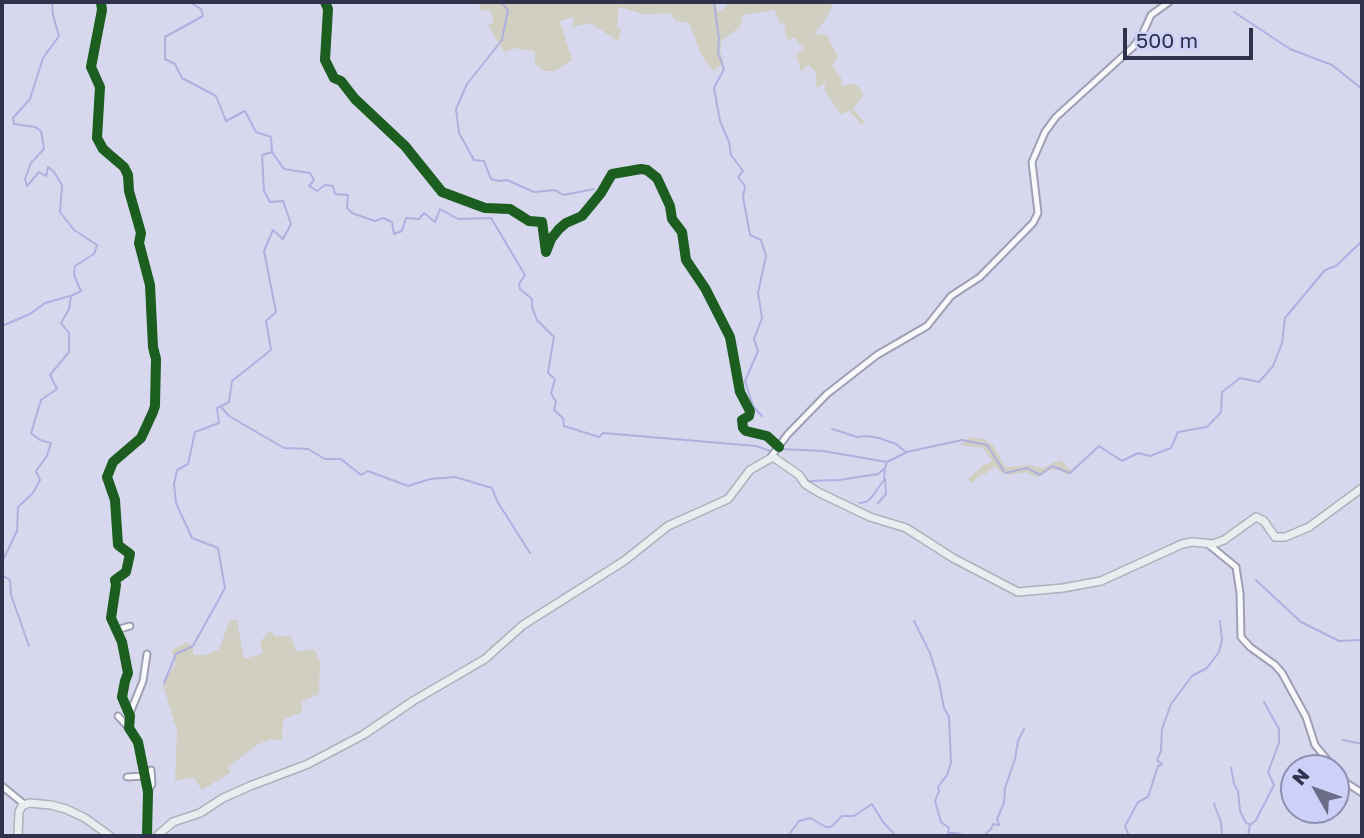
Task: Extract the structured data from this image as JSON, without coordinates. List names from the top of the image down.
{
  "scale_bar": "500 m",
  "north": "top left"
}
